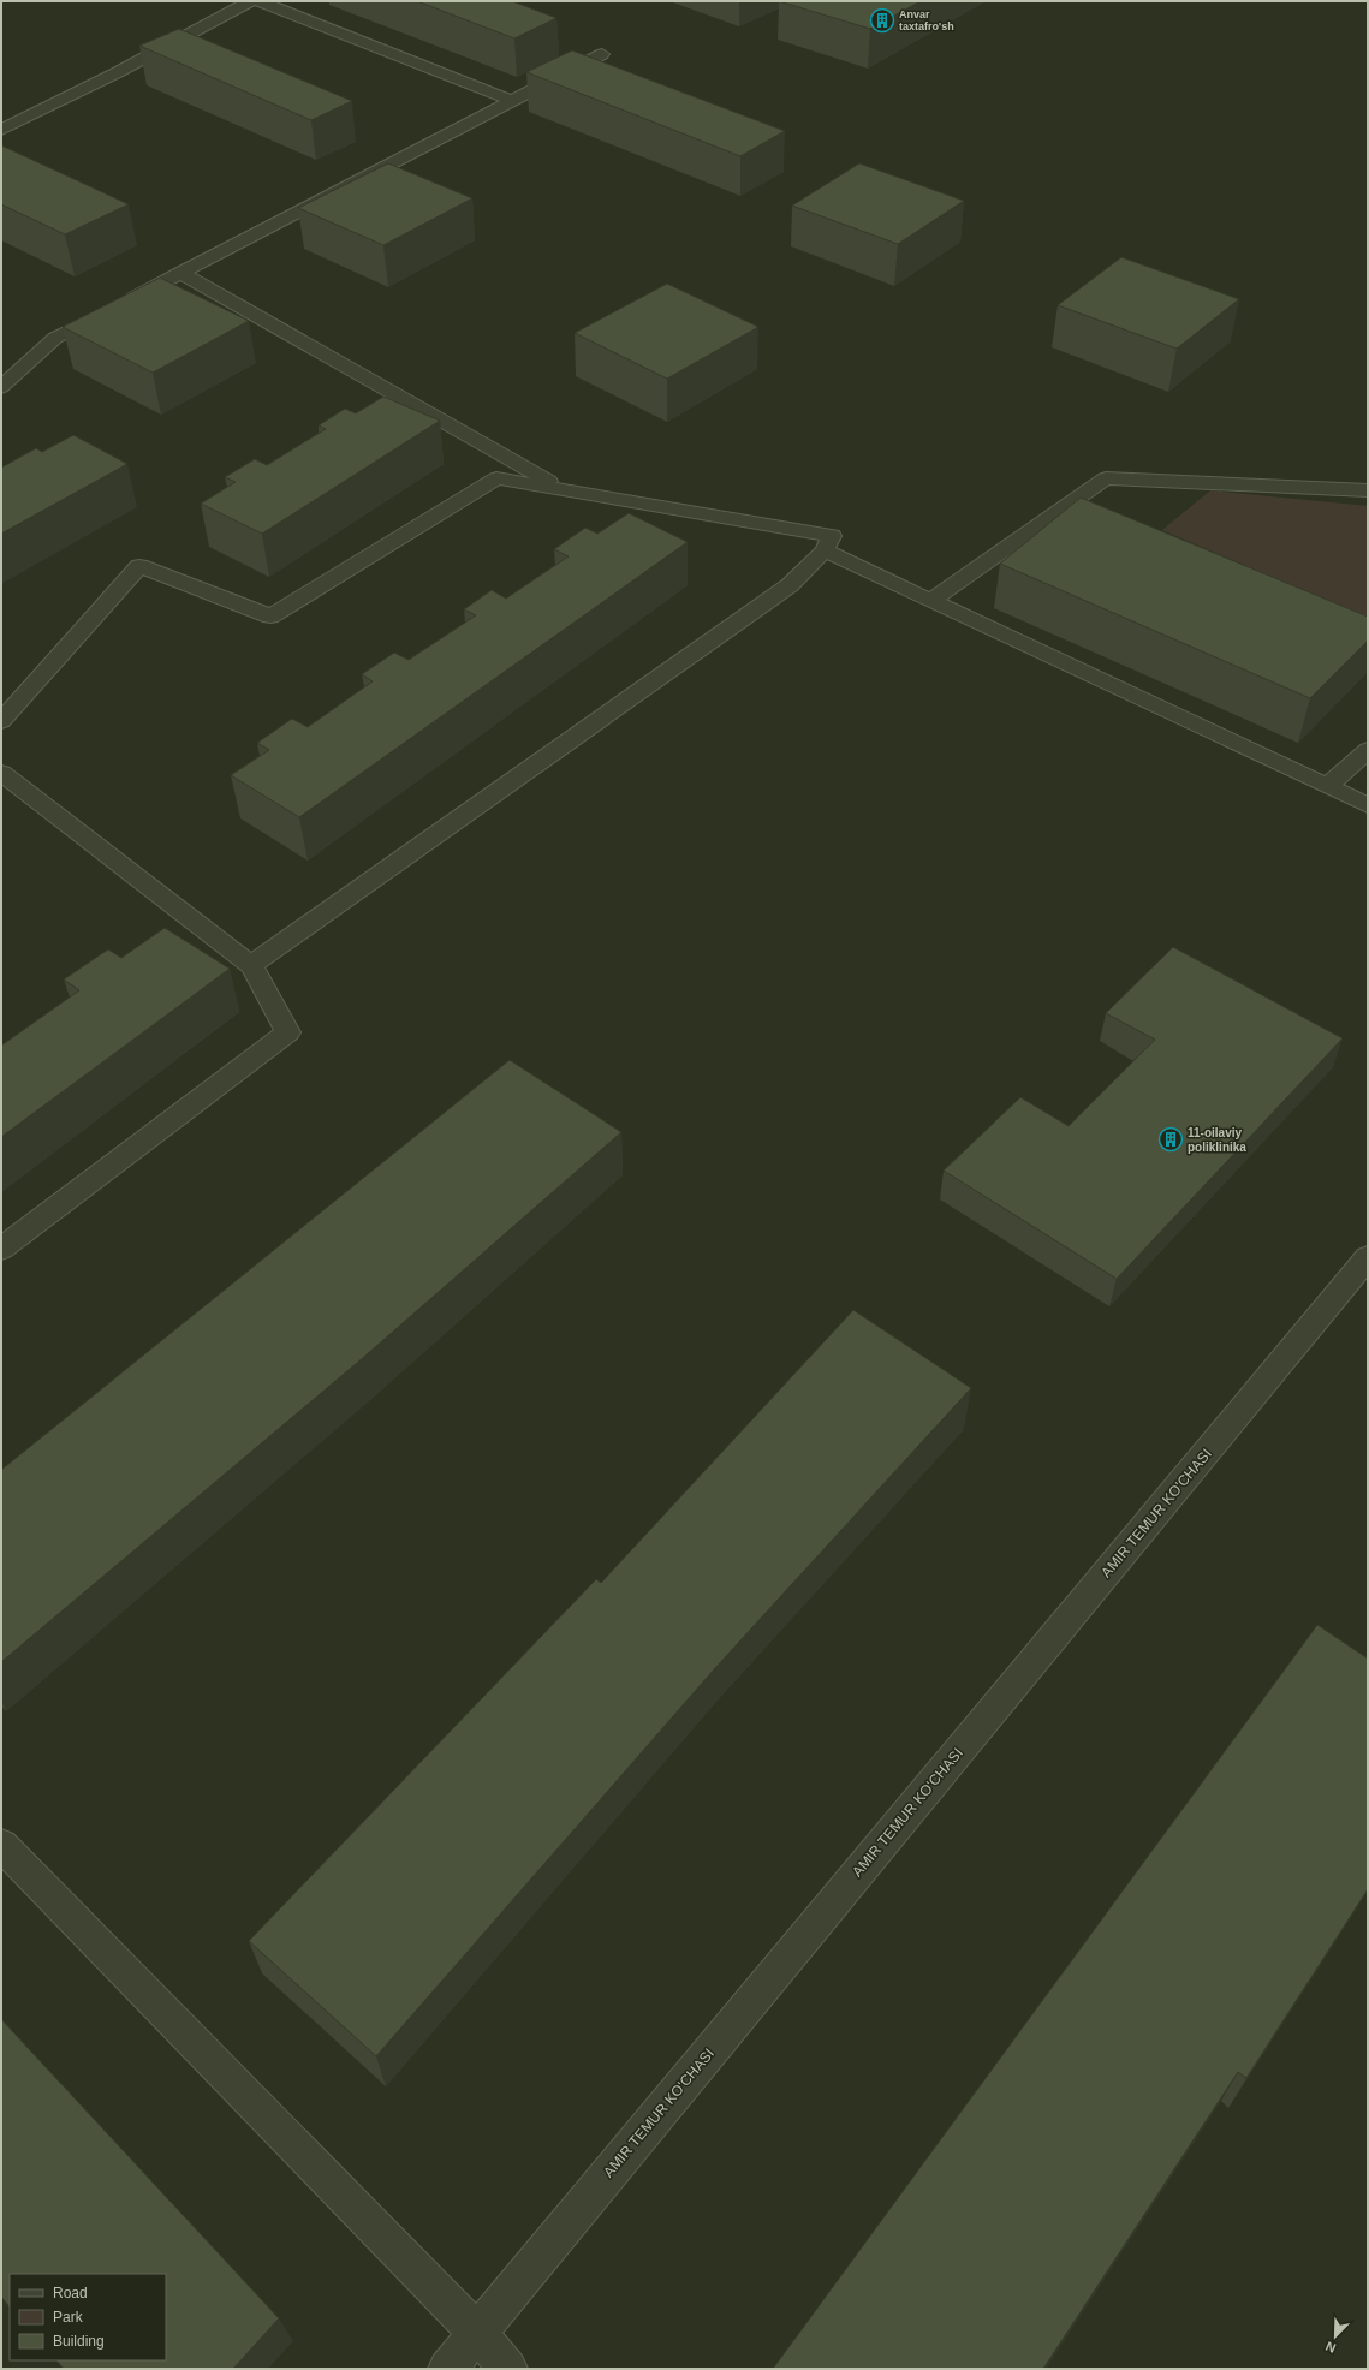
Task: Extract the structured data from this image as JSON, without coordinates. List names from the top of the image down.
{
  "streets": {
    "street": ["AMIR TEMUR KO'CHASI"]
  },
  "places": {
    "building": ["Anvar taxtafro'sh", "11-oilaviy poliklinika"]
  },
  "legend": ["Road", "Park", "Building"],
  "north": "bottom left"
}
